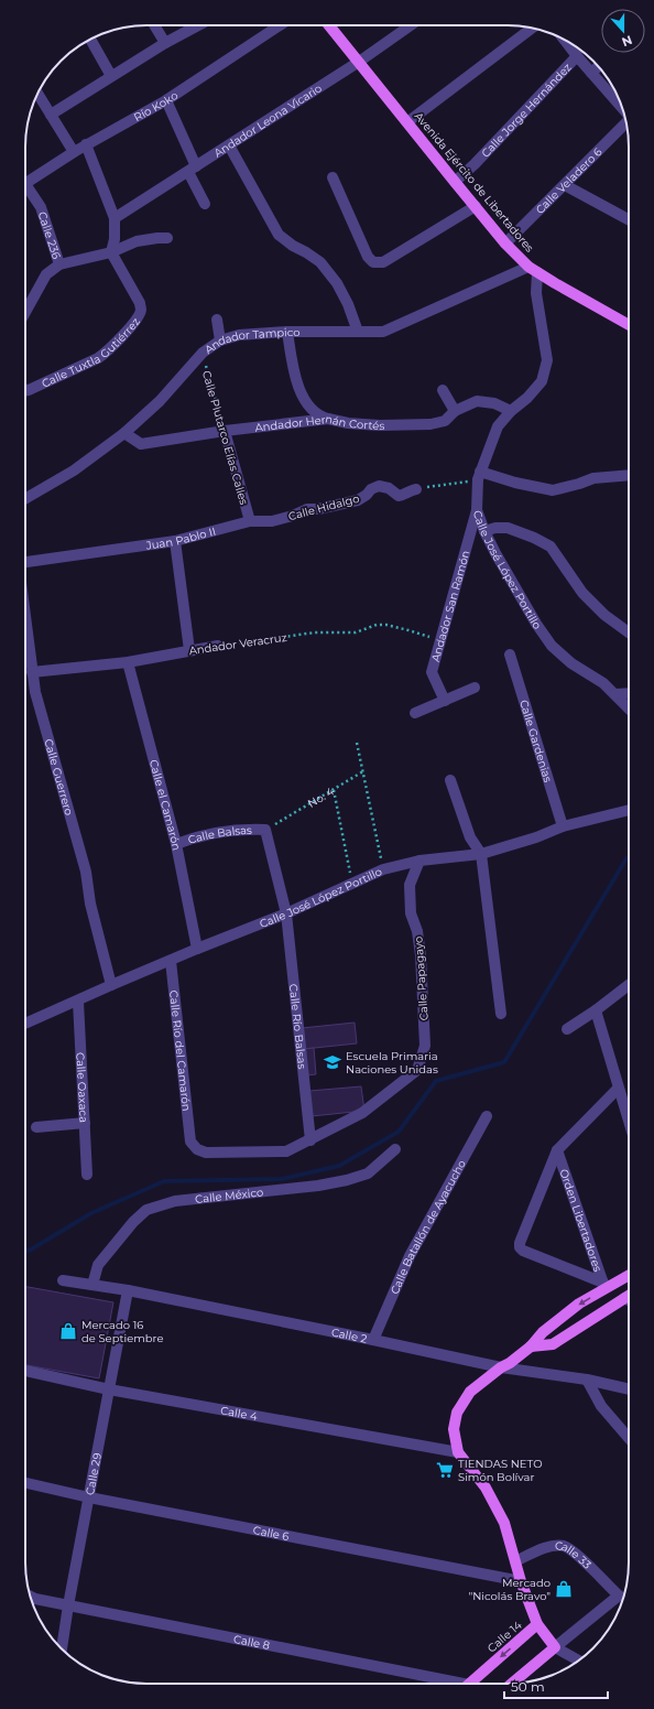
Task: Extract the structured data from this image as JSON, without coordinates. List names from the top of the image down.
{
  "streets": {
    "main road": ["Avenida Ejército de Libertadores", "Calle 14"],
    "street": [
      "Río Koko",
      "Calle Jorge Hernández",
      "Andador Leona Vicario",
      "Calle Veladero 6",
      "Calle 236",
      "Andador Tampico",
      "Calle Tuxtla Gutiérrez",
      "Andador Hernán Cortés",
      "Calle Plutarco Elías Calles",
      "Calle Hidalgo",
      "Juan Pablo II",
      "Calle José López Portillo",
      "Andador San Ramón",
      "Andador Veracruz",
      "Calle Gardenias",
      "Calle Guerrero",
      "Calle el Camarón",
      "Calle Balsas",
      "Calle Papagayo",
      "Calle Río Balsas",
      "Calle Río del Camarón",
      "Calle Oaxaca",
      "Calle México",
      "Orden Libertadores",
      "Calle Batallón de Ayacucho",
      "Calle 2",
      "Calle 4",
      "Calle 29",
      "Calle 6",
      "Calle 33",
      "Calle 8"
    ],
    "path": ["No. 4"]
  },
  "crossings": [
    ["Calle Jorge Hernández", "Avenida Ejército de Libertadores"],
    ["Andador Leona Vicario", "Avenida Ejército de Libertadores"],
    ["Calle Veladero 6", "Avenida Ejército de Libertadores"],
    ["Avenida Ejército de Libertadores", "Andador Tampico"],
    ["Avenida Ejército de Libertadores", "Calle José López Portillo"],
    ["Andador Tampico", "Andador Hernán Cortés"],
    ["Andador Tampico", "Calle Plutarco Elías Calles"],
    ["Andador Tampico", "Calle José López Portillo"],
    ["Andador Hernán Cortés", "Calle Plutarco Elías Calles"],
    ["Andador Hernán Cortés", "Calle José López Portillo"],
    ["Calle Plutarco Elías Calles", "Calle Hidalgo"],
    ["Calle Plutarco Elías Calles", "Juan Pablo II"],
    ["Calle Hidalgo", "Juan Pablo II"],
    ["Calle José López Portillo", "Andador San Ramón"],
    ["Calle José López Portillo", "Calle Gardenias"],
    ["Calle José López Portillo", "Calle Guerrero"],
    ["Calle José López Portillo", "Calle el Camarón"],
    ["Calle José López Portillo", "Calle Papagayo"],
    ["Calle José López Portillo", "Calle Río Balsas"],
    ["Calle José López Portillo", "Calle Río del Camarón"],
    ["Calle José López Portillo", "Calle Oaxaca"],
    ["Andador San Ramón", "Andador Veracruz"],
    ["Andador Veracruz", "Calle Guerrero"],
    ["Andador Veracruz", "Calle el Camarón"],
    ["No. 4", "Calle Balsas"],
    ["Calle el Camarón", "Calle Balsas"],
    ["Calle Papagayo", "Calle Río Balsas"],
    ["Calle Papagayo", "Calle Río del Camarón"],
    ["Calle Río Balsas", "Calle Río del Camarón"],
    ["Calle México", "Calle 2"],
    ["Calle Batallón de Ayacucho", "Calle 2"],
    ["Calle 2", "Calle 29"],
    ["Calle 4", "Calle 29"],
    ["Calle 29", "Calle 6"],
    ["Calle 29", "Calle 8"],
    ["Calle 33", "Calle 14"]
  ],
  "places": {
    "school or university": ["Escuela Primaria Naciones Unidas"],
    "shop": ["Mercado 16 de Septiembre", "Mercado \"Nicolás Bravo\""],
    "supermarket": ["TIENDAS NETO Simón Bolívar"]
  },
  "scale_bar": "50 m",
  "north": "bottom"
}
